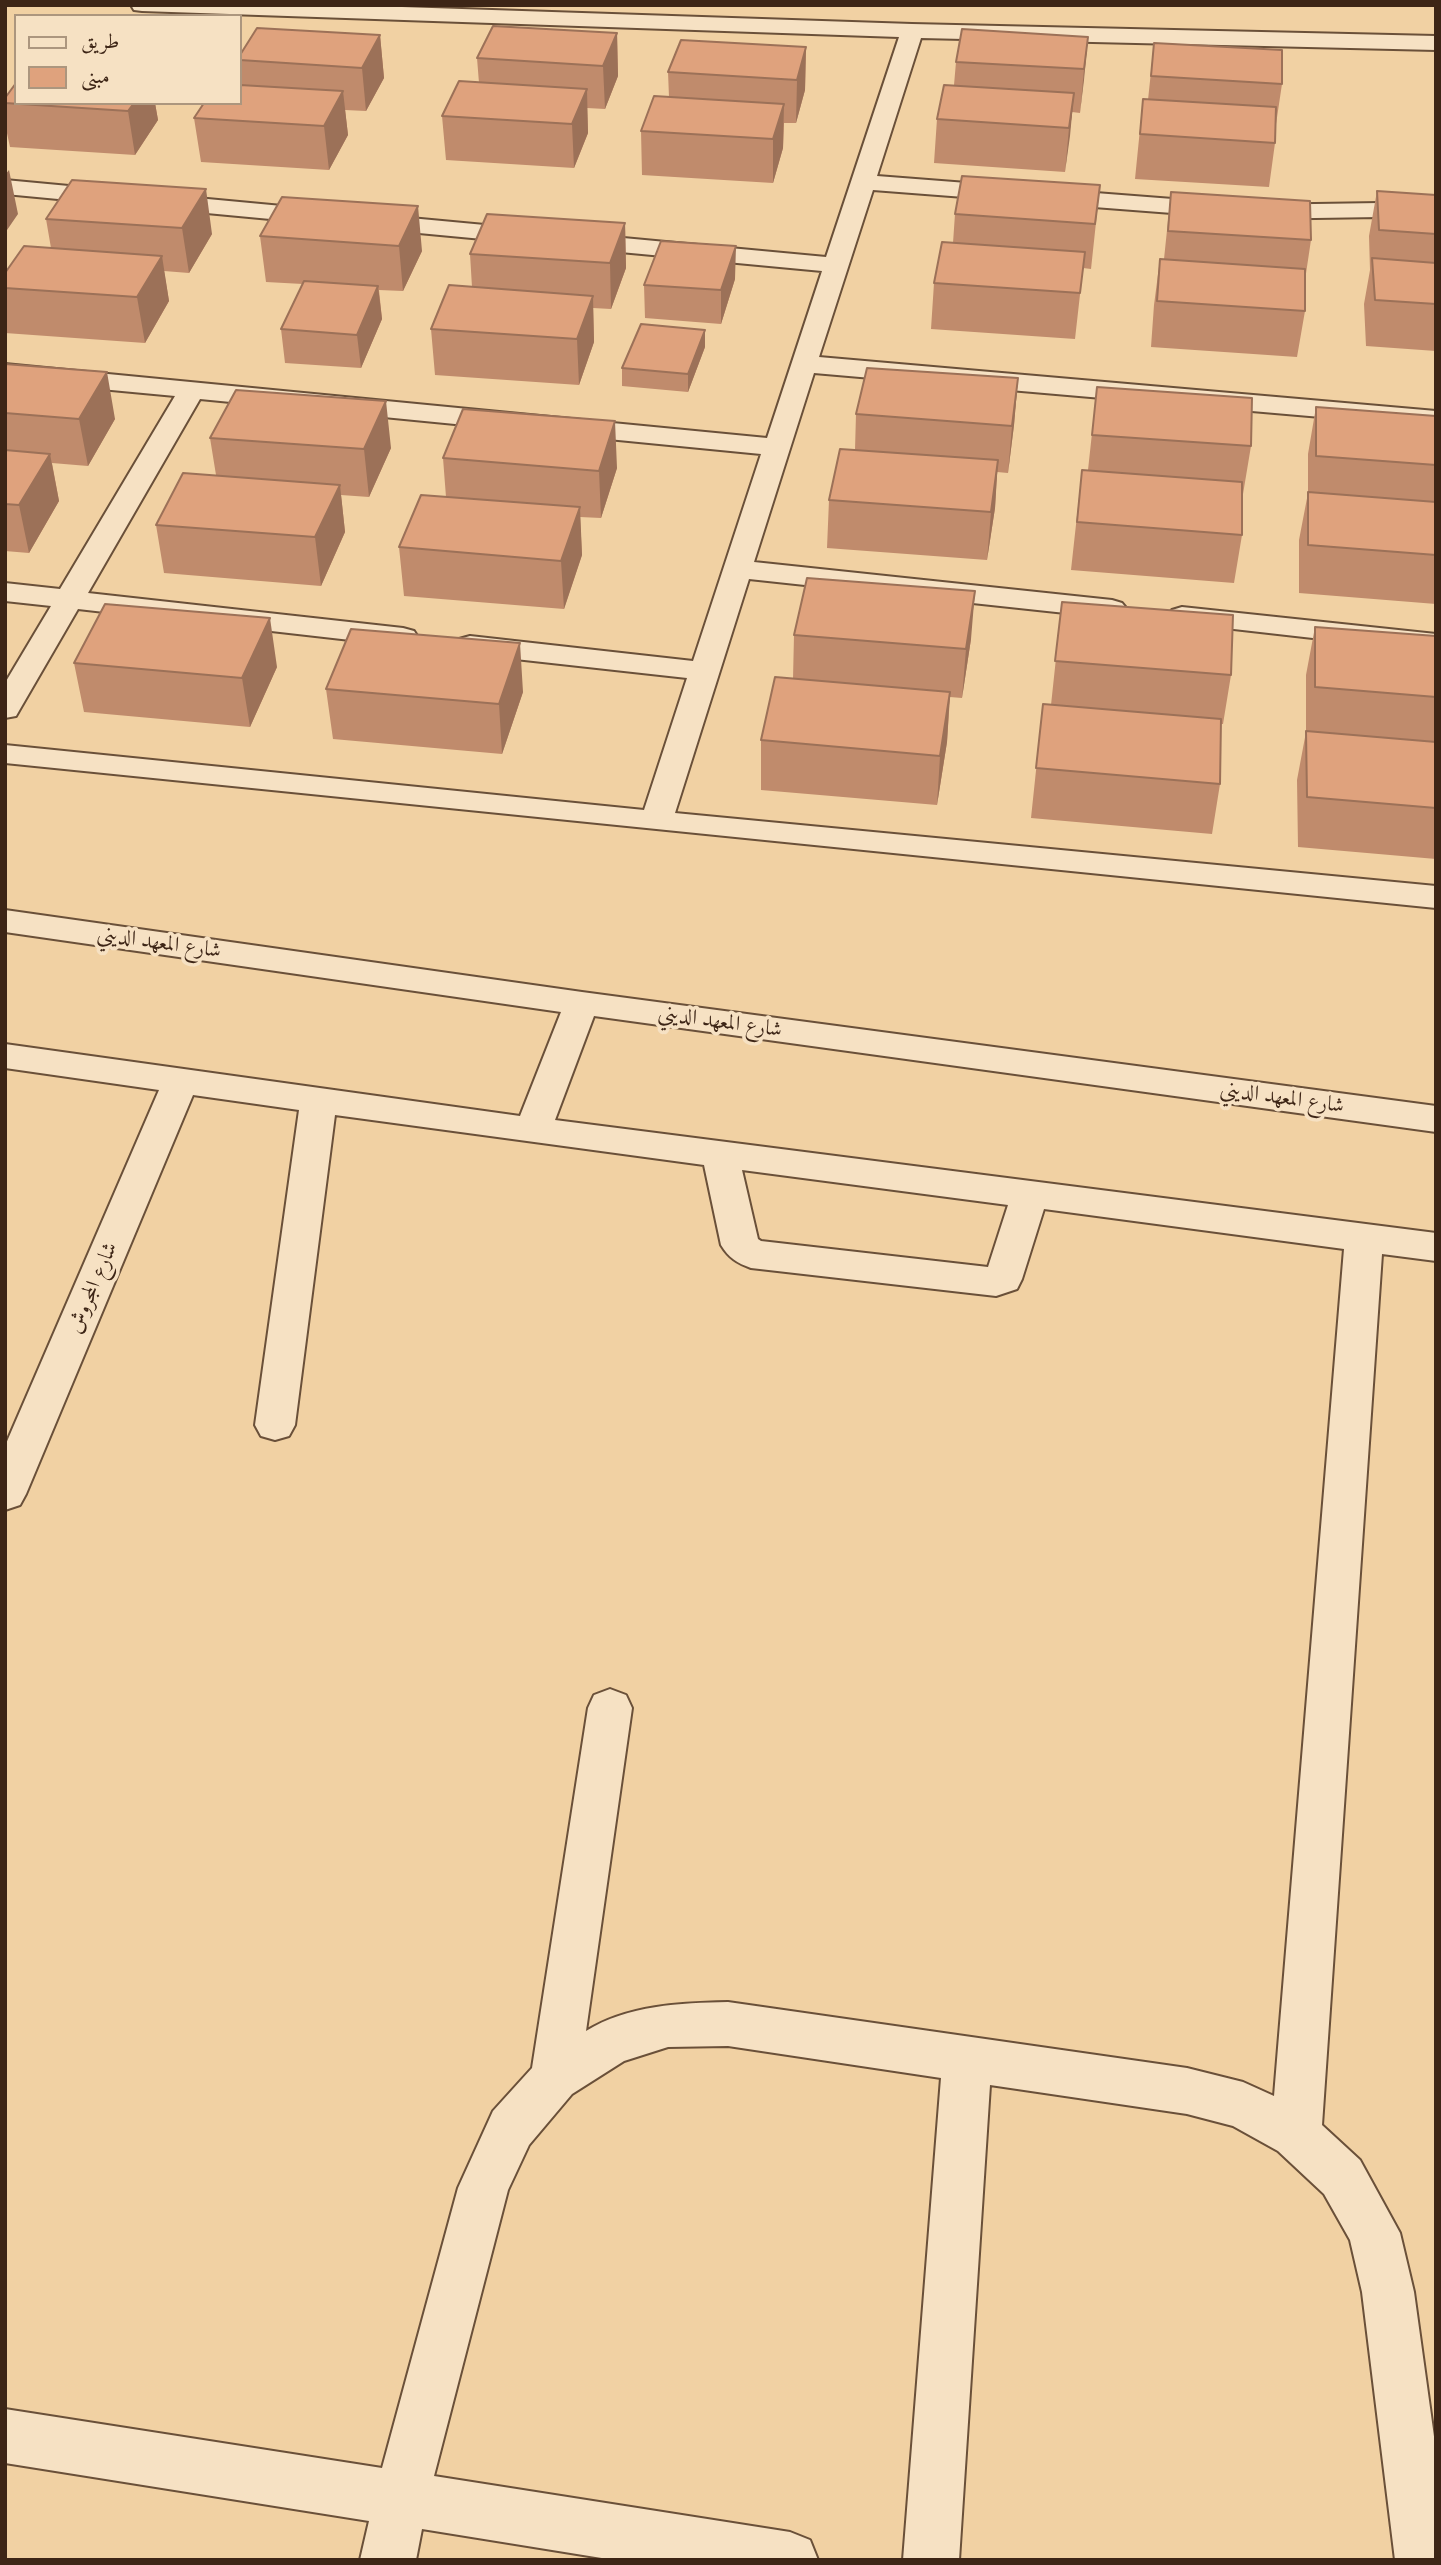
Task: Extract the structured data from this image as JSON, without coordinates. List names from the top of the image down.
{
  "streets": {
    "street": ["شارع المعهد الديني", "شارع المجروش"]
  },
  "legend": ["طريق", "مبنى"]
}
